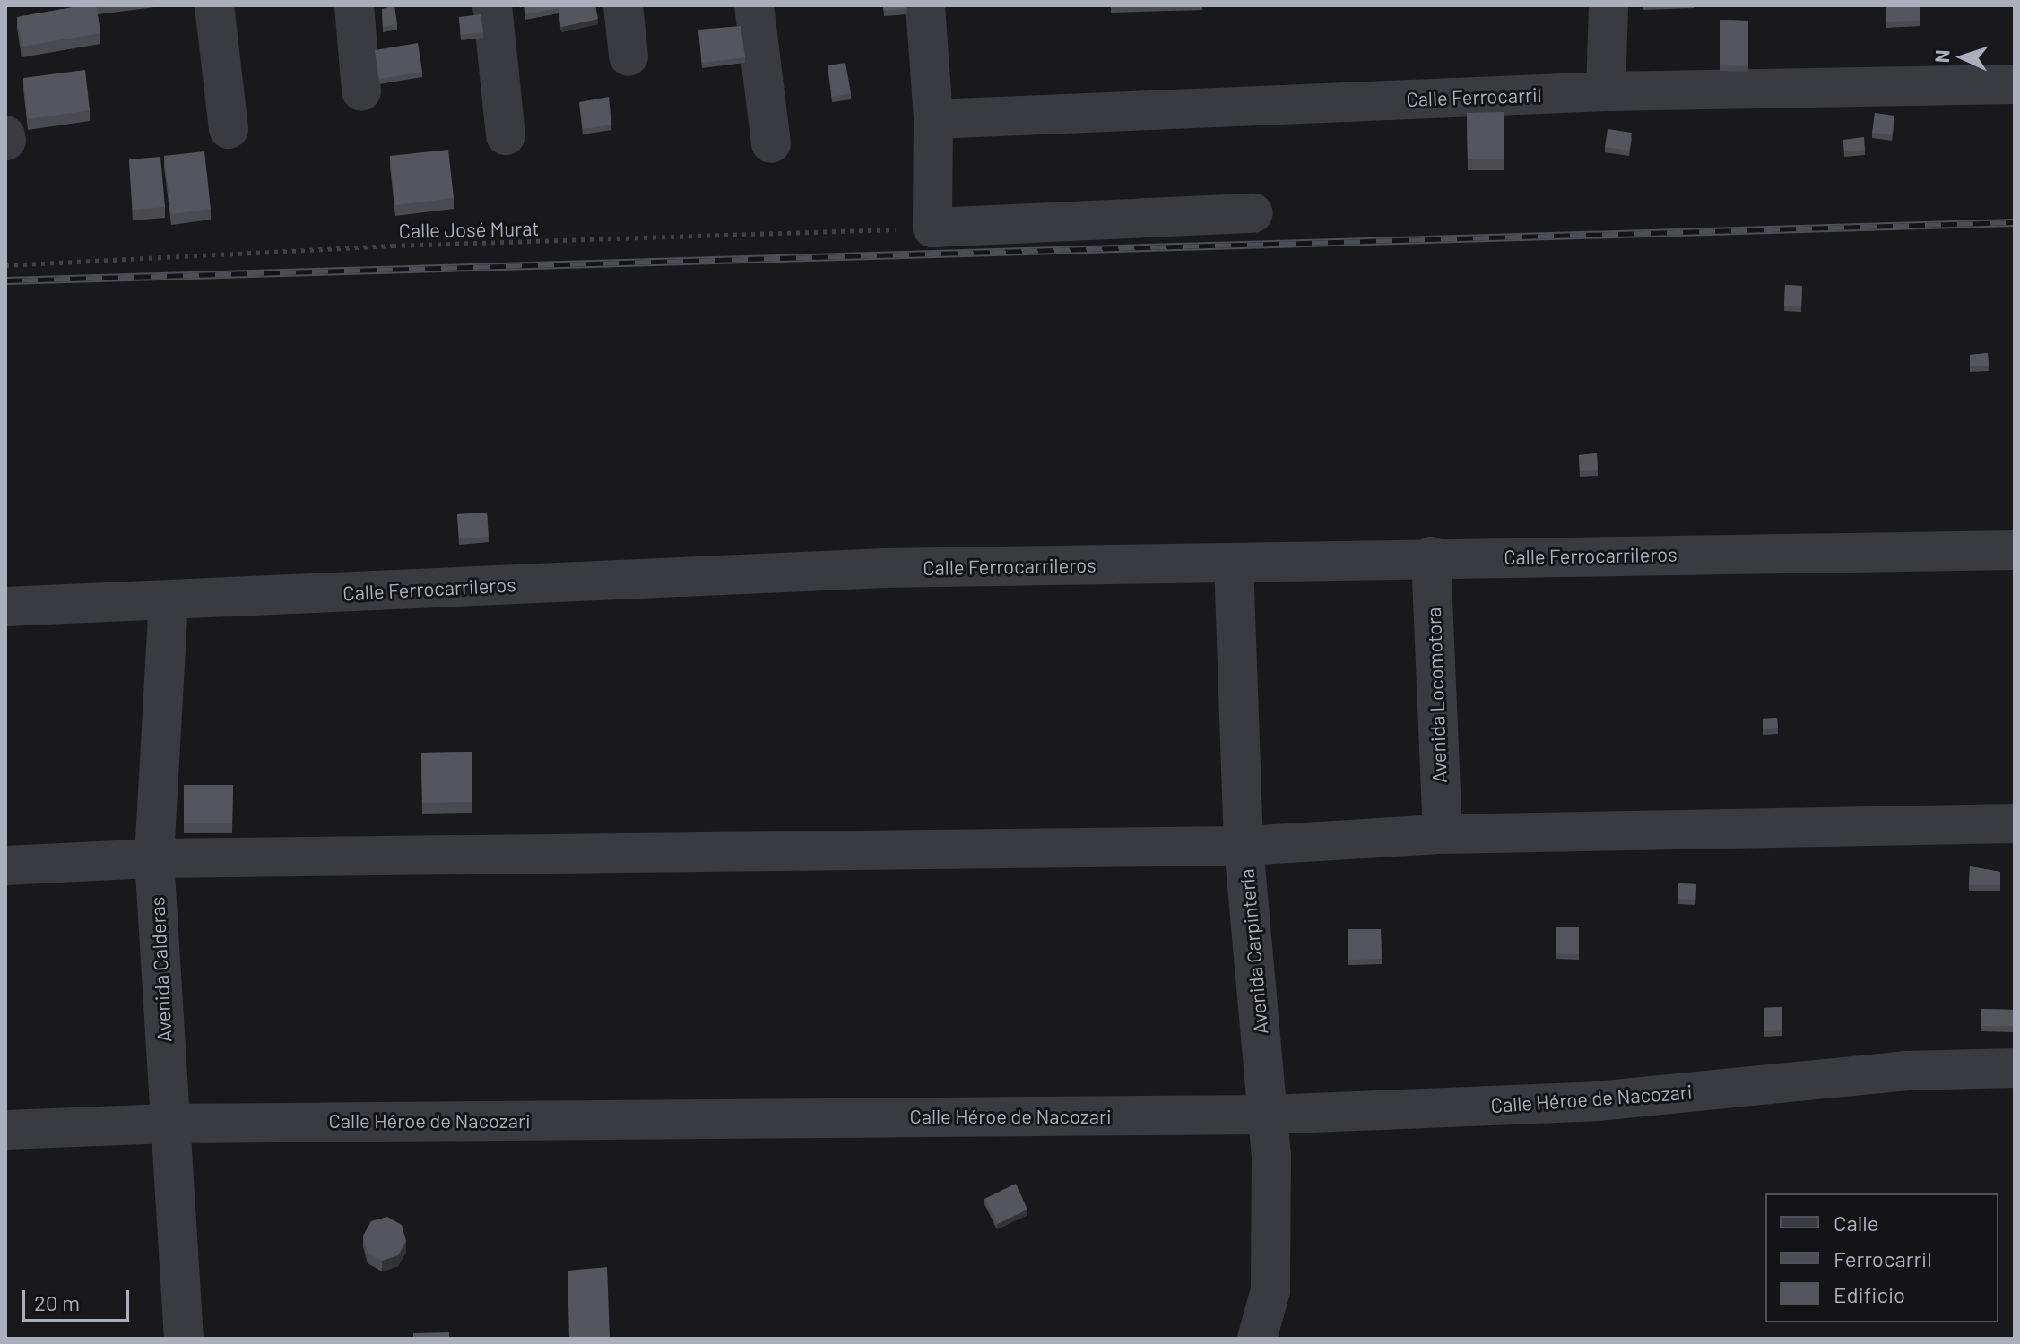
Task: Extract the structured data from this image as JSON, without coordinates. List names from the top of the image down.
{
  "streets": {
    "street": [
      "Calle Ferrocarril",
      "Calle Ferrocarrileros",
      "Avenida Locomotora",
      "Avenida Carpintería",
      "Avenida Calderas",
      "Calle Héroe de Nacozari"
    ],
    "path": ["Calle José Murat"]
  },
  "crossings": [
    ["Calle Ferrocarrileros", "Avenida Locomotora"],
    ["Calle Ferrocarrileros", "Avenida Carpintería"],
    ["Calle Ferrocarrileros", "Avenida Calderas"],
    ["Avenida Carpintería", "Calle Héroe de Nacozari"],
    ["Avenida Calderas", "Calle Héroe de Nacozari"]
  ],
  "legend": ["Calle", "Ferrocarril", "Edificio"],
  "scale_bar": "20 m",
  "north": "left"
}
